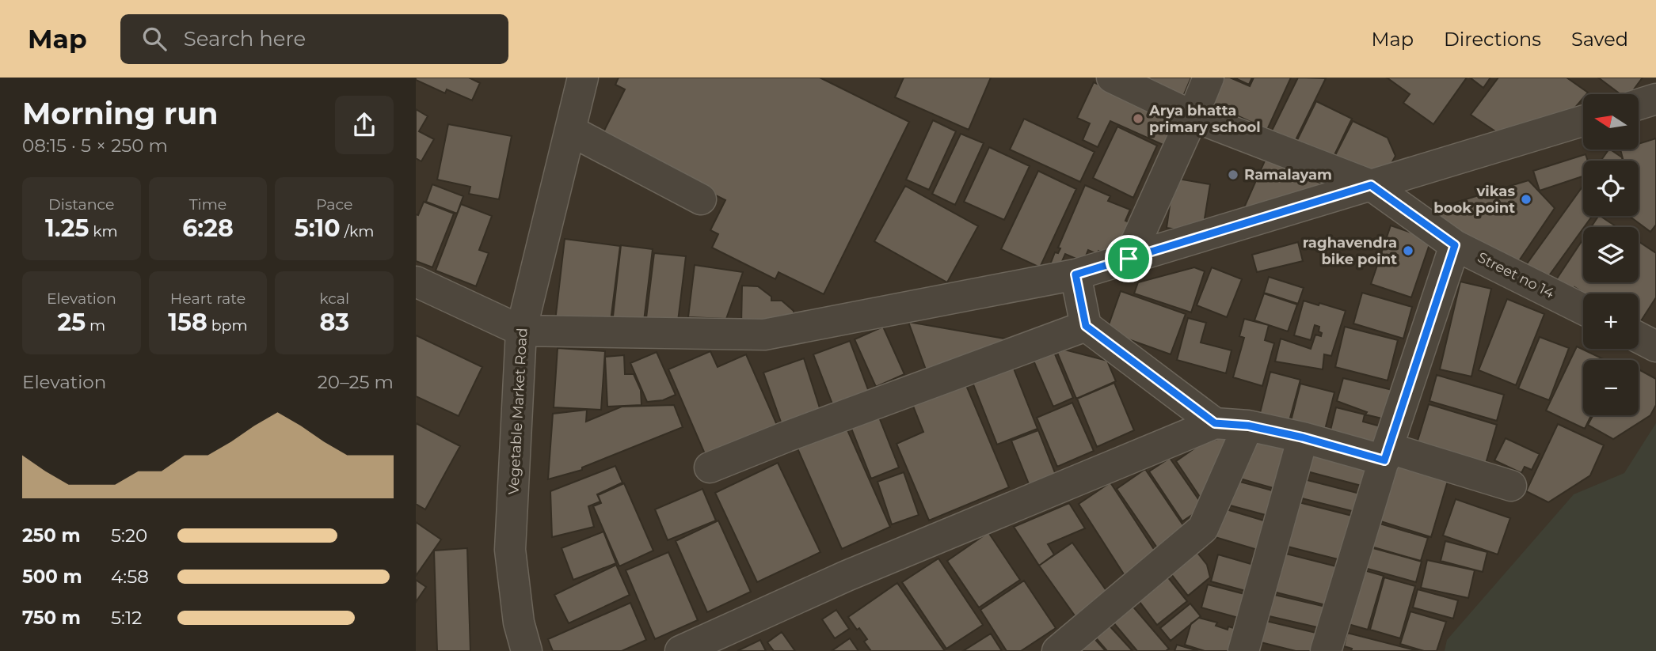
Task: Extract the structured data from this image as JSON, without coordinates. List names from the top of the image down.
{
  "streets": {
    "street": ["Street no 14", "Vegetable Market Road"]
  },
  "places": [
    "Arya bhatta primary school",
    "Ramalayam",
    "vikas book point",
    "raghavendra bike point"
  ],
  "north": "left",
  "page": {
    "header": "Map",
    "search": "Search here",
    "nav": ["Map", "Directions", "Saved"],
    "heading": ["Morning run", "08:15 · 5 × 250 m"],
    "map_buttons": ["+", "−"],
    "stats": [
      ["Distance", "1.25 km"],
      ["Time", "6:28"],
      ["Pace", "5:10 /km"],
      ["Elevation", "25 m"],
      ["Heart rate", "158 bpm"],
      ["kcal", "83"]
    ],
    "chart": ["Elevation", "20–25 m"],
    "list": [
      {
        "name": "250 m",
        "note": "5:20"
      },
      {
        "name": "500 m",
        "note": "4:58"
      },
      {
        "name": "750 m",
        "note": "5:12"
      }
    ]
  }
}
